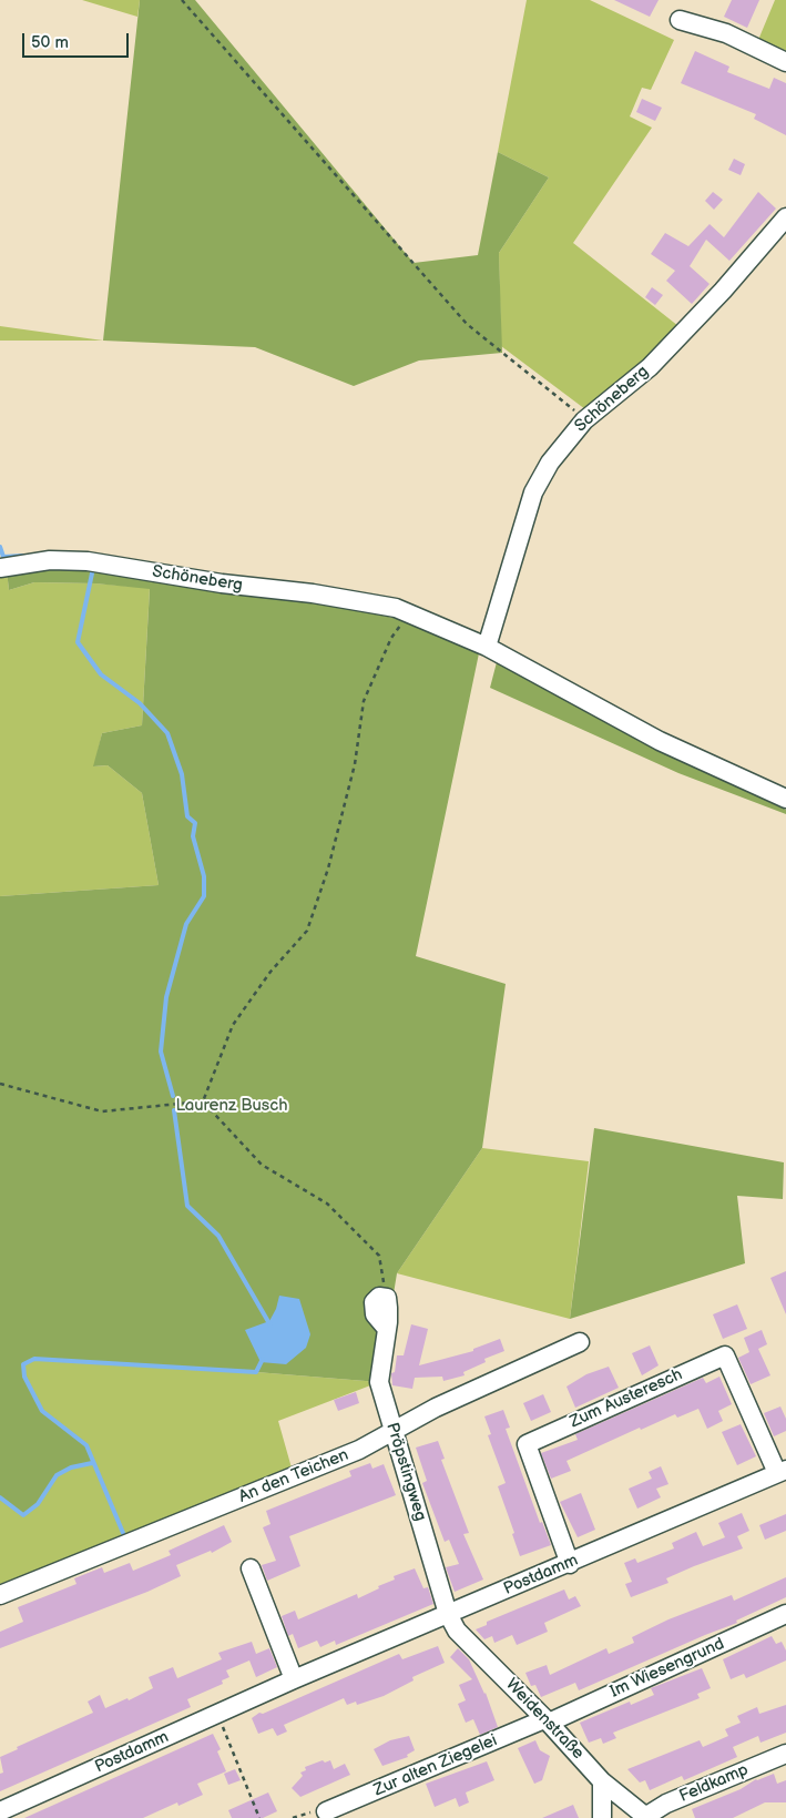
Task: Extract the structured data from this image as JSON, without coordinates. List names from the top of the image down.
{
  "streets": {
    "street": [
      "Schöneberg",
      "Zum Austeresch",
      "Pröpstingweg",
      "An den Teichen",
      "Postdamm",
      "Im Wiesengrund",
      "Weidenstraße",
      "Zur alten Ziegelei",
      "Feldkamp"
    ]
  },
  "crossings": [
    ["Zum Austeresch", "Postdamm"],
    ["Pröpstingweg", "An den Teichen"],
    ["Pröpstingweg", "Postdamm"],
    ["Pröpstingweg", "Weidenstraße"],
    ["Postdamm", "Weidenstraße"],
    ["Im Wiesengrund", "Weidenstraße"],
    ["Im Wiesengrund", "Zur alten Ziegelei"],
    ["Weidenstraße", "Zur alten Ziegelei"],
    ["Weidenstraße", "Feldkamp"]
  ],
  "parks": ["Laurenz Busch"],
  "scale_bar": "50 m"
}
